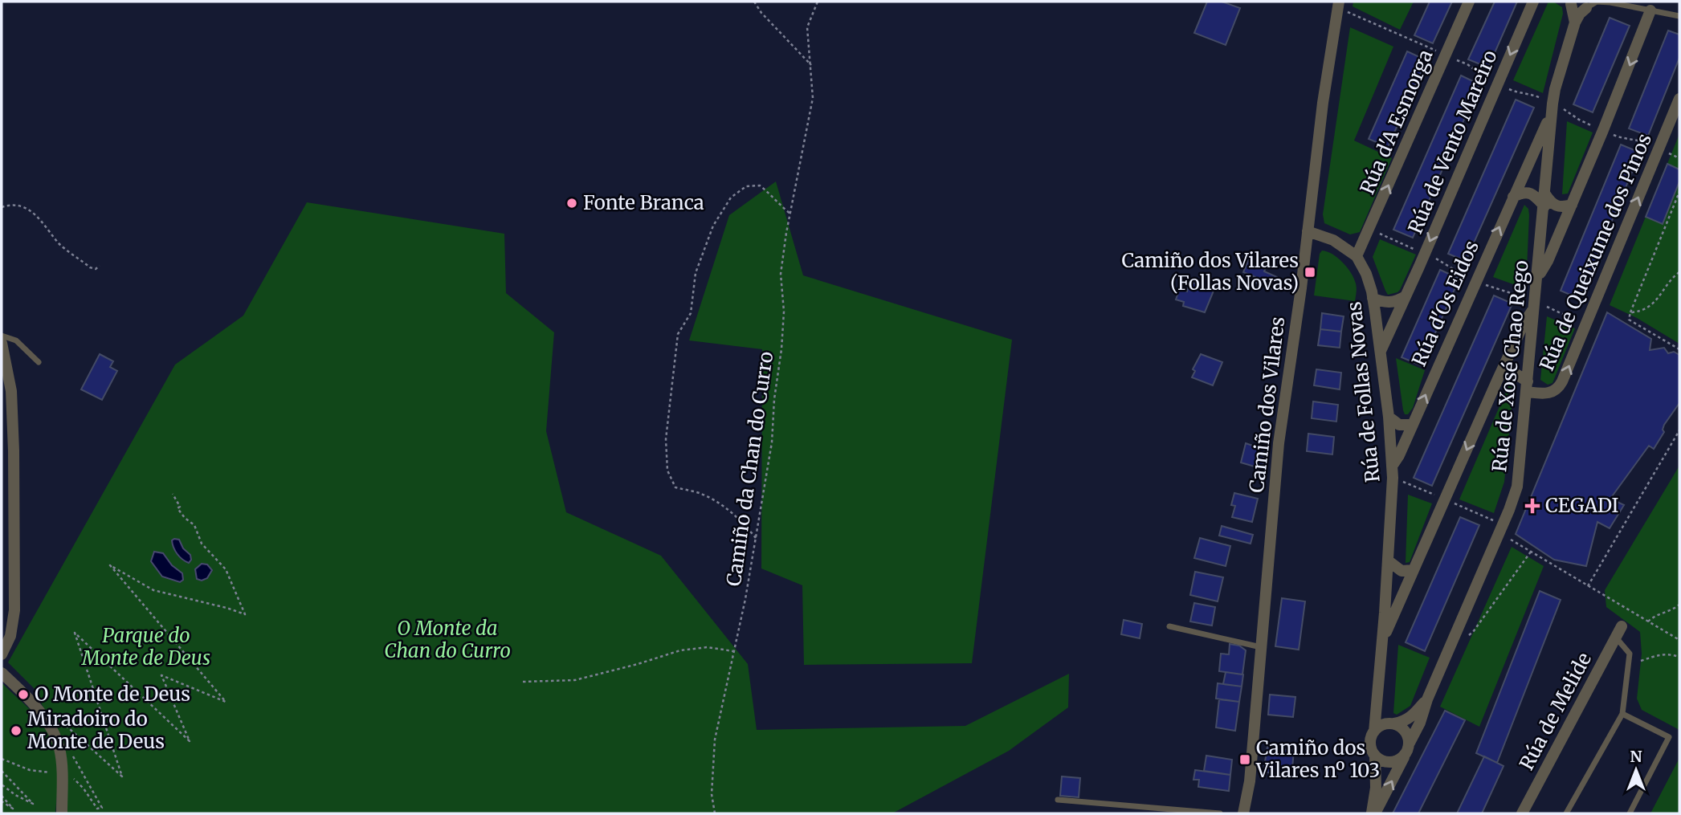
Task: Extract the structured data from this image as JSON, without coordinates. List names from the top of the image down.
{
  "streets": {
    "street": [
      "Rúa d'A Esmorga",
      "Rúa de Vento Mareiro",
      "Rúa de Queixume dos Pinos",
      "Rúa d'Os Eidos",
      "Rúa de Xosé Chao Rego",
      "Rúa de Follas Novas",
      "Camiño dos Vilares",
      "Rúa de Melide"
    ],
    "path": ["Camiño da Chan do Curro"]
  },
  "crossings": [
    ["Rúa d'A Esmorga", "Rúa de Follas Novas"],
    ["Rúa de Vento Mareiro", "Rúa de Follas Novas"],
    ["Rúa de Queixume dos Pinos", "Rúa de Xosé Chao Rego"],
    ["Rúa d'Os Eidos", "Rúa de Xosé Chao Rego"],
    ["Rúa d'Os Eidos", "Rúa de Follas Novas"],
    ["Rúa de Xosé Chao Rego", "Rúa de Follas Novas"]
  ],
  "one_way": ["Rúa d'A Esmorga", "Rúa de Vento Mareiro"],
  "parks": ["O Monte da Chan do Curro", "Parque do Monte de Deus"],
  "places": {
    "other": ["Fonte Branca", "O Monte de Deus", "Miradoiro do Monte de Deus"],
    "transit": ["Camiño dos Vilares (Follas Novas)", "Camiño dos Vilares nº 103"],
    "health": ["CEGADI"]
  },
  "north": "top"
}
